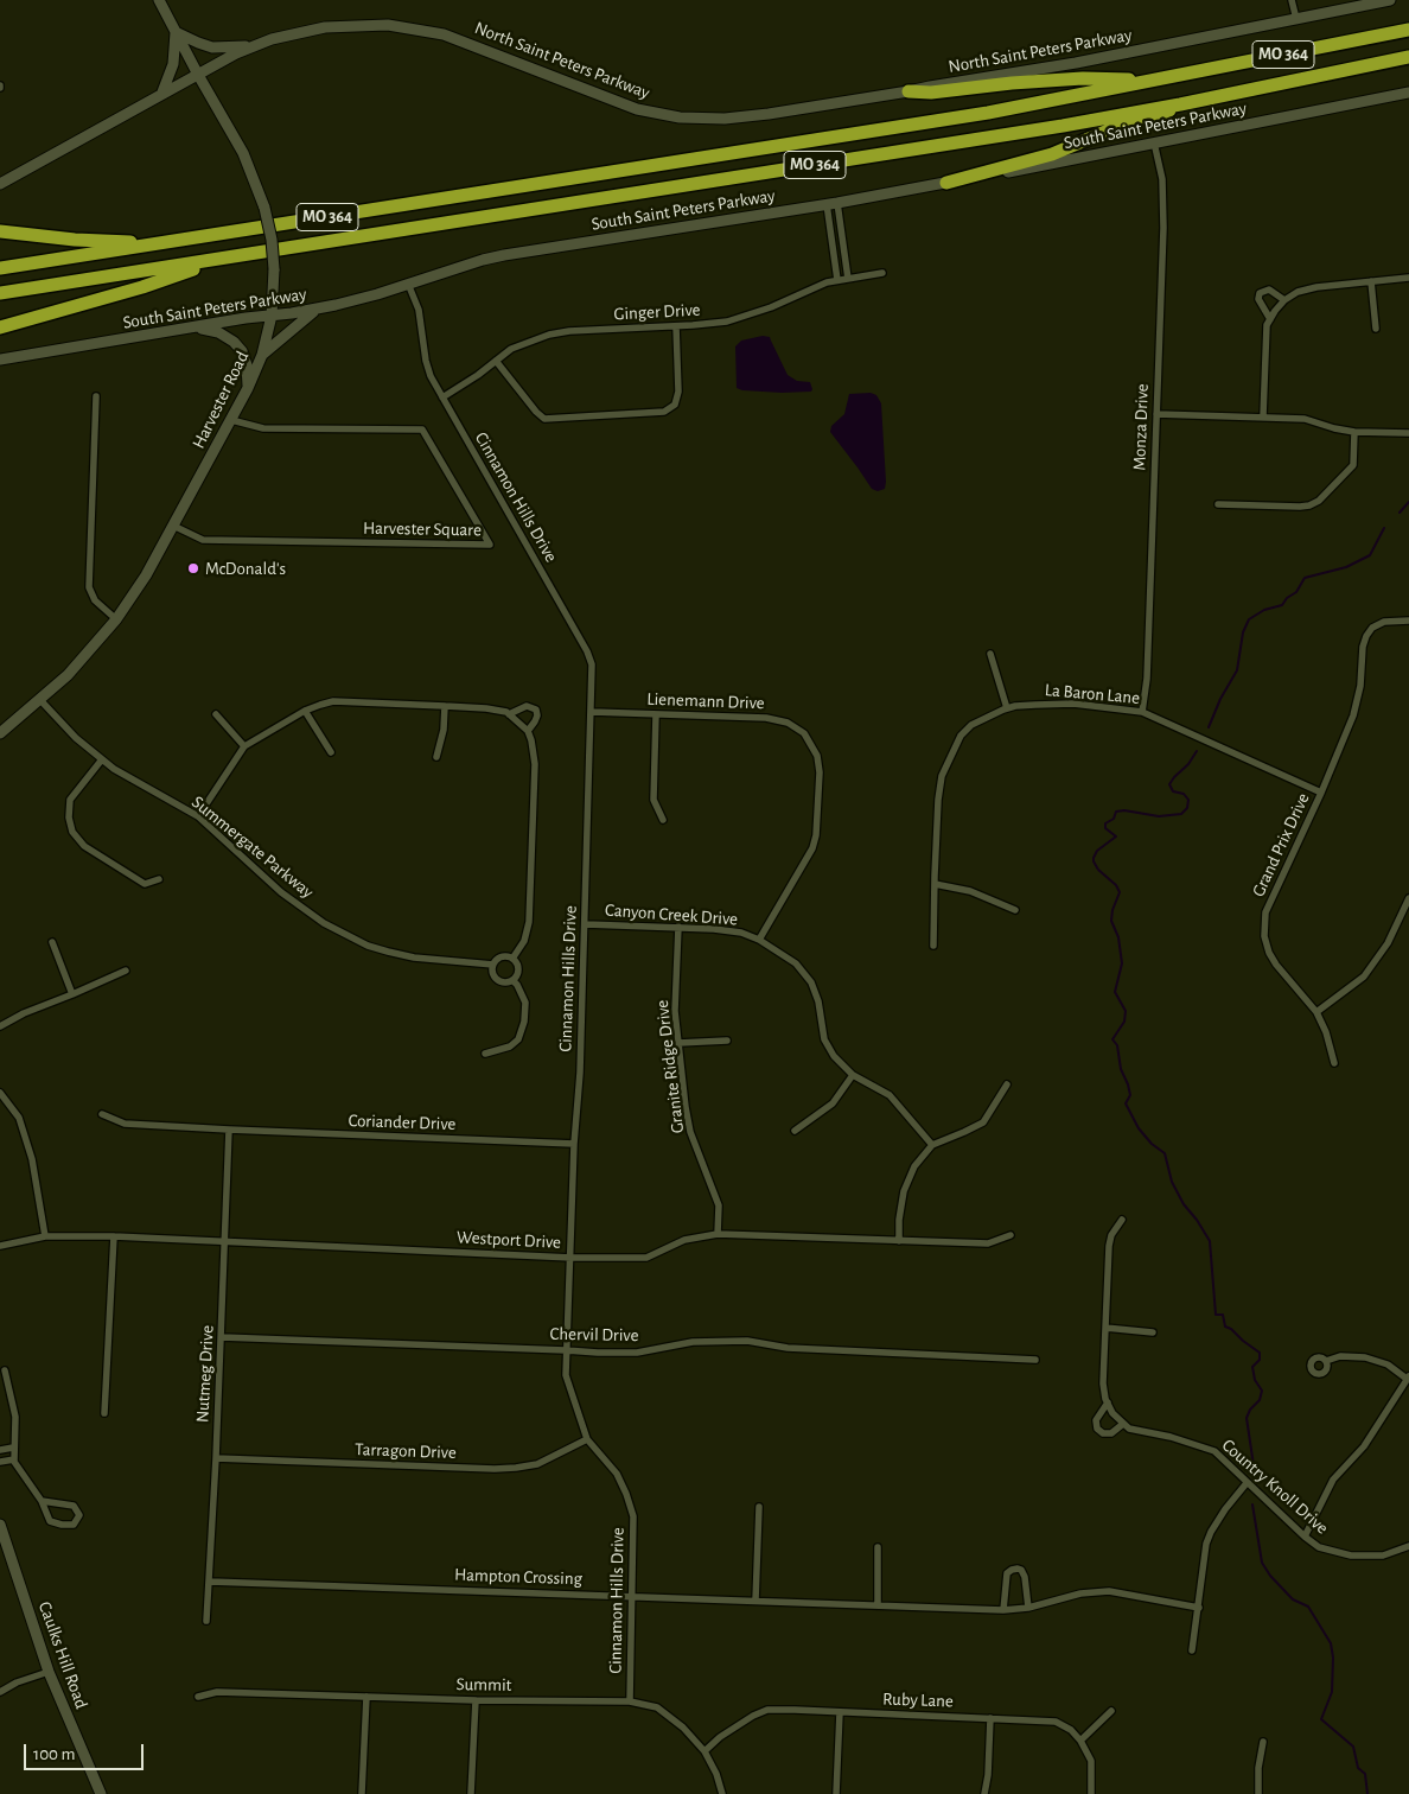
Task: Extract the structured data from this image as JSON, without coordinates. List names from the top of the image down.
{
  "streets": {
    "highway": ["MO 364"],
    "main road": [
      "North Saint Peters Parkway",
      "South Saint Peters Parkway",
      "Harvester Road",
      "Caulks Hill Road"
    ],
    "street": [
      "Ginger Drive",
      "Monza Drive",
      "Cinnamon Hills Drive",
      "Harvester Square",
      "La Baron Lane",
      "Lienemann Drive",
      "Grand Prix Drive",
      "Summergate Parkway",
      "Canyon Creek Drive",
      "Granite Ridge Drive",
      "Coriander Drive",
      "Westport Drive",
      "Chervil Drive",
      "Nutmeg Drive",
      "Tarragon Drive",
      "Country Knoll Drive",
      "Hampton Crossing",
      "Summit",
      "Ruby Lane"
    ]
  },
  "crossings": [
    ["North Saint Peters Parkway", "Harvester Road"],
    ["South Saint Peters Parkway", "Harvester Road"],
    ["South Saint Peters Parkway", "Monza Drive"],
    ["South Saint Peters Parkway", "Cinnamon Hills Drive"],
    ["Ginger Drive", "Cinnamon Hills Drive"],
    ["Harvester Road", "Harvester Square"],
    ["Harvester Road", "Summergate Parkway"],
    ["Monza Drive", "La Baron Lane"],
    ["Cinnamon Hills Drive", "Lienemann Drive"],
    ["Cinnamon Hills Drive", "Canyon Creek Drive"],
    ["Cinnamon Hills Drive", "Coriander Drive"],
    ["Cinnamon Hills Drive", "Westport Drive"],
    ["Cinnamon Hills Drive", "Chervil Drive"],
    ["Cinnamon Hills Drive", "Tarragon Drive"],
    ["Cinnamon Hills Drive", "Hampton Crossing"],
    ["Cinnamon Hills Drive", "Summit"],
    ["La Baron Lane", "Grand Prix Drive"],
    ["Lienemann Drive", "Canyon Creek Drive"],
    ["Canyon Creek Drive", "Granite Ridge Drive"],
    ["Granite Ridge Drive", "Westport Drive"],
    ["Coriander Drive", "Nutmeg Drive"],
    ["Westport Drive", "Nutmeg Drive"],
    ["Chervil Drive", "Nutmeg Drive"],
    ["Nutmeg Drive", "Tarragon Drive"],
    ["Nutmeg Drive", "Hampton Crossing"],
    ["Summit", "Ruby Lane"]
  ],
  "places": ["McDonald's"],
  "scale_bar": "100 m"
}
